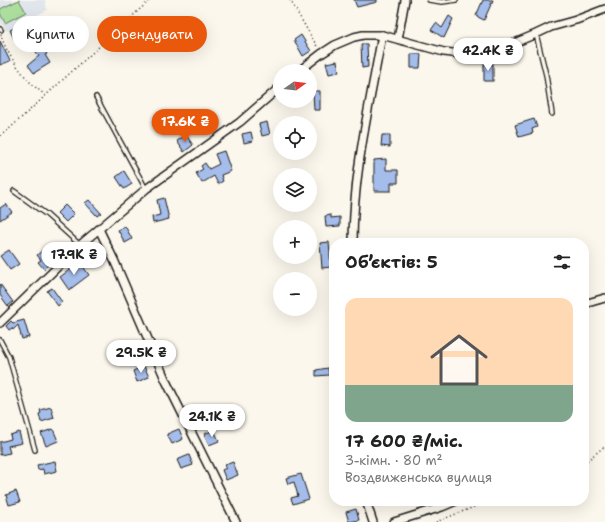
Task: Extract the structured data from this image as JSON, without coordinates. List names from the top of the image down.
{
  "north": "right",
  "page": {
    "chip": ["Купити", "Орендувати"],
    "price": [
      "42.4K ₴",
      "17.6K ₴",
      "17.9K ₴",
      "29.5K ₴",
      "24.1K ₴"
    ],
    "map_buttons": ["+", "−"],
    "heading": "Об’єктів: 5",
    "list": [
      {
        "name": "17 600 ₴/міс.",
        "note": "3-кімн. · 80 m² · Воздвиженська вулиця"
      }
    ]
  }
}
